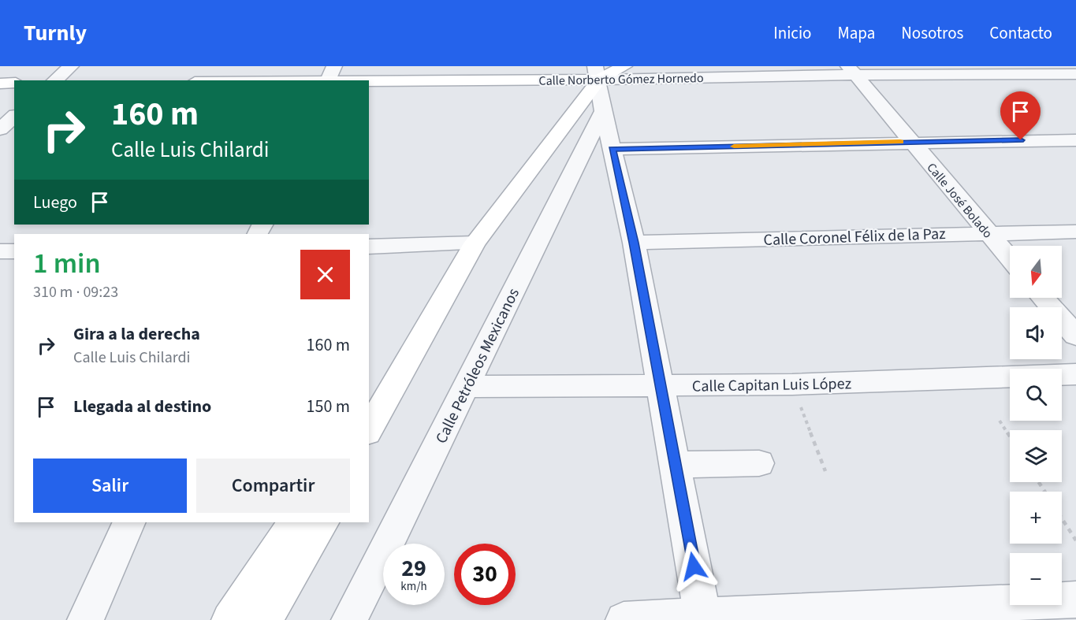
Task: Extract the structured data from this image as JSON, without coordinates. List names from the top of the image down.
{
  "streets": {
    "main road": ["Calle Norberto Gómez Hornedo"],
    "street": [
      "Calle José Bolado",
      "Calle Coronel Félix de la Paz",
      "Calle Petróleos Mexicanos",
      "Calle Capitan Luis López"
    ]
  },
  "crossings": [
    ["Calle Norberto Gómez Hornedo", "Calle José Bolado"],
    ["Calle José Bolado", "Calle Coronel Félix de la Paz"],
    ["Calle Petróleos Mexicanos", "Calle Capitan Luis López"]
  ],
  "north": "bottom",
  "page": {
    "header": "Turnly",
    "nav": [
      "Inicio",
      "Mapa",
      "Nosotros",
      "Contacto"
    ],
    "turn": ["160 m", "Calle Luis Chilardi"],
    "then": "Luego",
    "heading": ["1 min", "310 m · 09:23"],
    "map_buttons": ["+", "−"],
    "list": [
      {
        "name": "Gira a la derecha",
        "note": "Calle Luis Chilardi",
        "value": "160 m"
      },
      {
        "name": "Llegada al destino",
        "value": "150 m"
      }
    ],
    "buttons": ["Salir", "Compartir"],
    "speed": "29 km/h",
    "limit": "30"
  }
}
